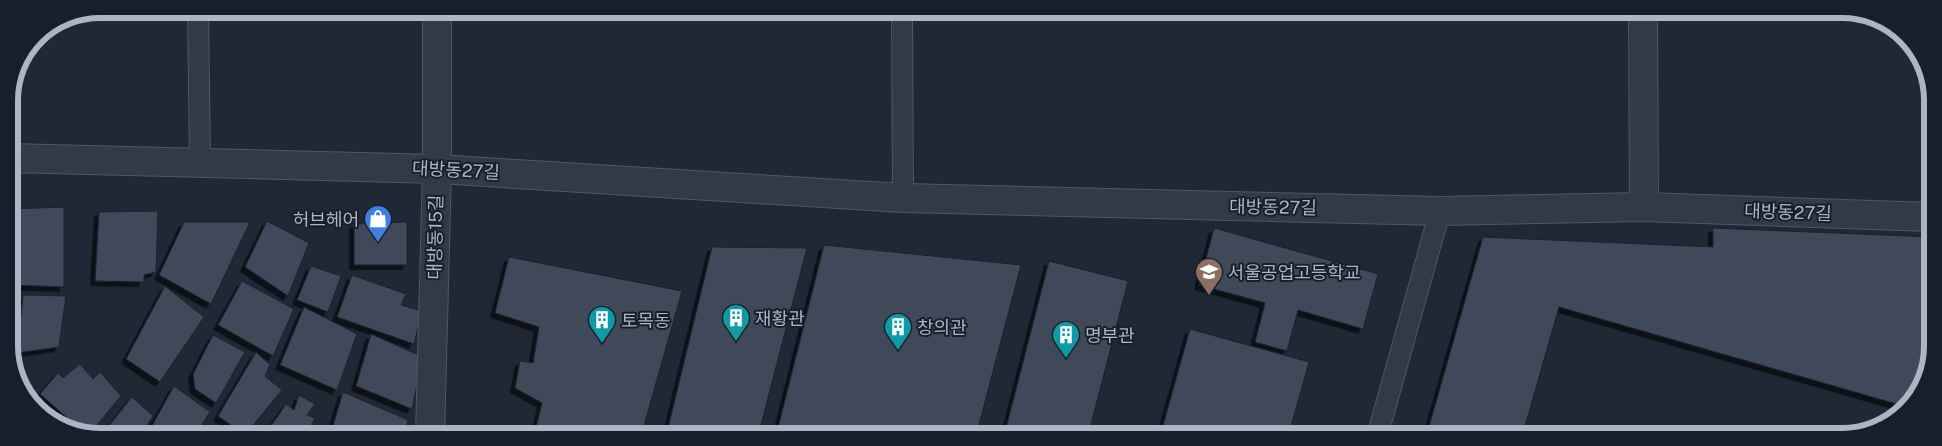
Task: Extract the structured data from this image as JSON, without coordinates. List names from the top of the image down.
{
  "streets": {
    "street": ["대방동27길", "대방동15길"]
  },
  "crossings": [
    ["대방동27길", "대방동15길"]
  ],
  "places": {
    "shop": ["허브헤어"],
    "school or university": ["서울공업고등학교"],
    "building": [
      "재황관",
      "토목동",
      "창의관",
      "명부관"
    ]
  }
}
